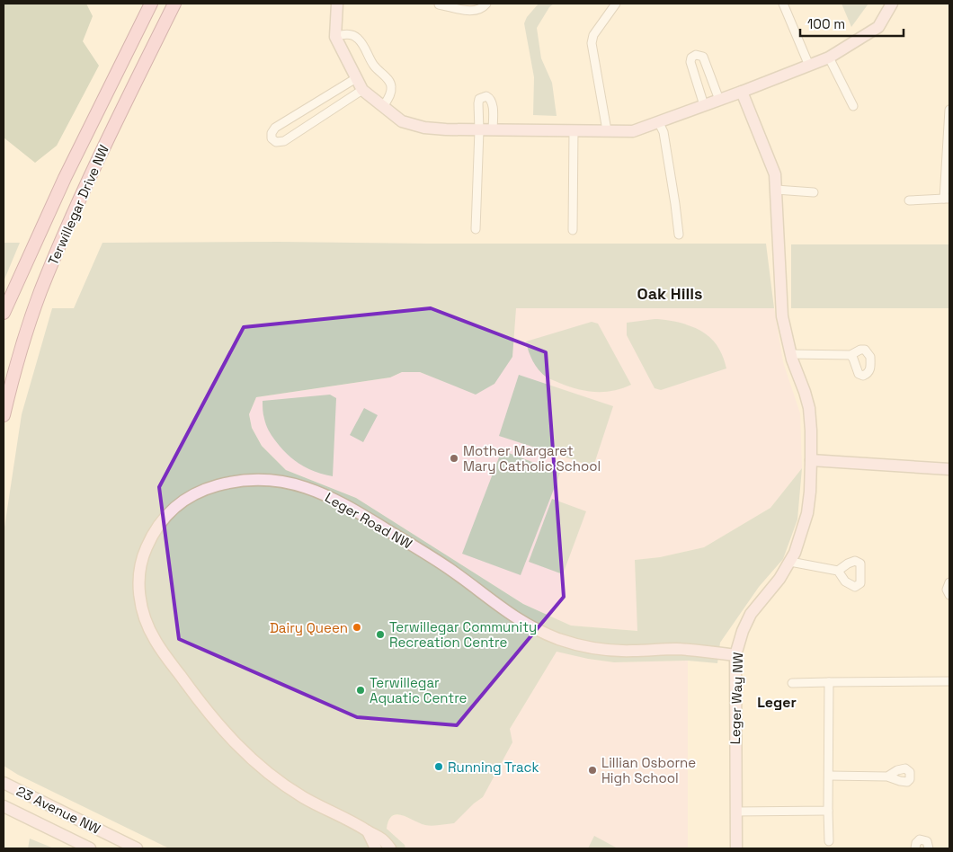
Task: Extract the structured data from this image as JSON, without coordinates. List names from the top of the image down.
{
  "streets": {
    "main road": ["Terwillegar Drive NW"],
    "street": ["Leger Road NW", "Leger Way NW", "23 Avenue NW"]
  },
  "crossings": [
    ["Leger Road NW", "Leger Way NW"]
  ],
  "districts": ["Oak Hills", "Leger"],
  "places": [
    "Mother Margaret Mary Catholic School",
    "Dairy Queen",
    "Terwillegar Community Recreation Centre",
    "Terwillegar Aquatic Centre",
    "Running Track",
    "Lillian Osborne High School"
  ],
  "scale_bar": "100 m"
}
